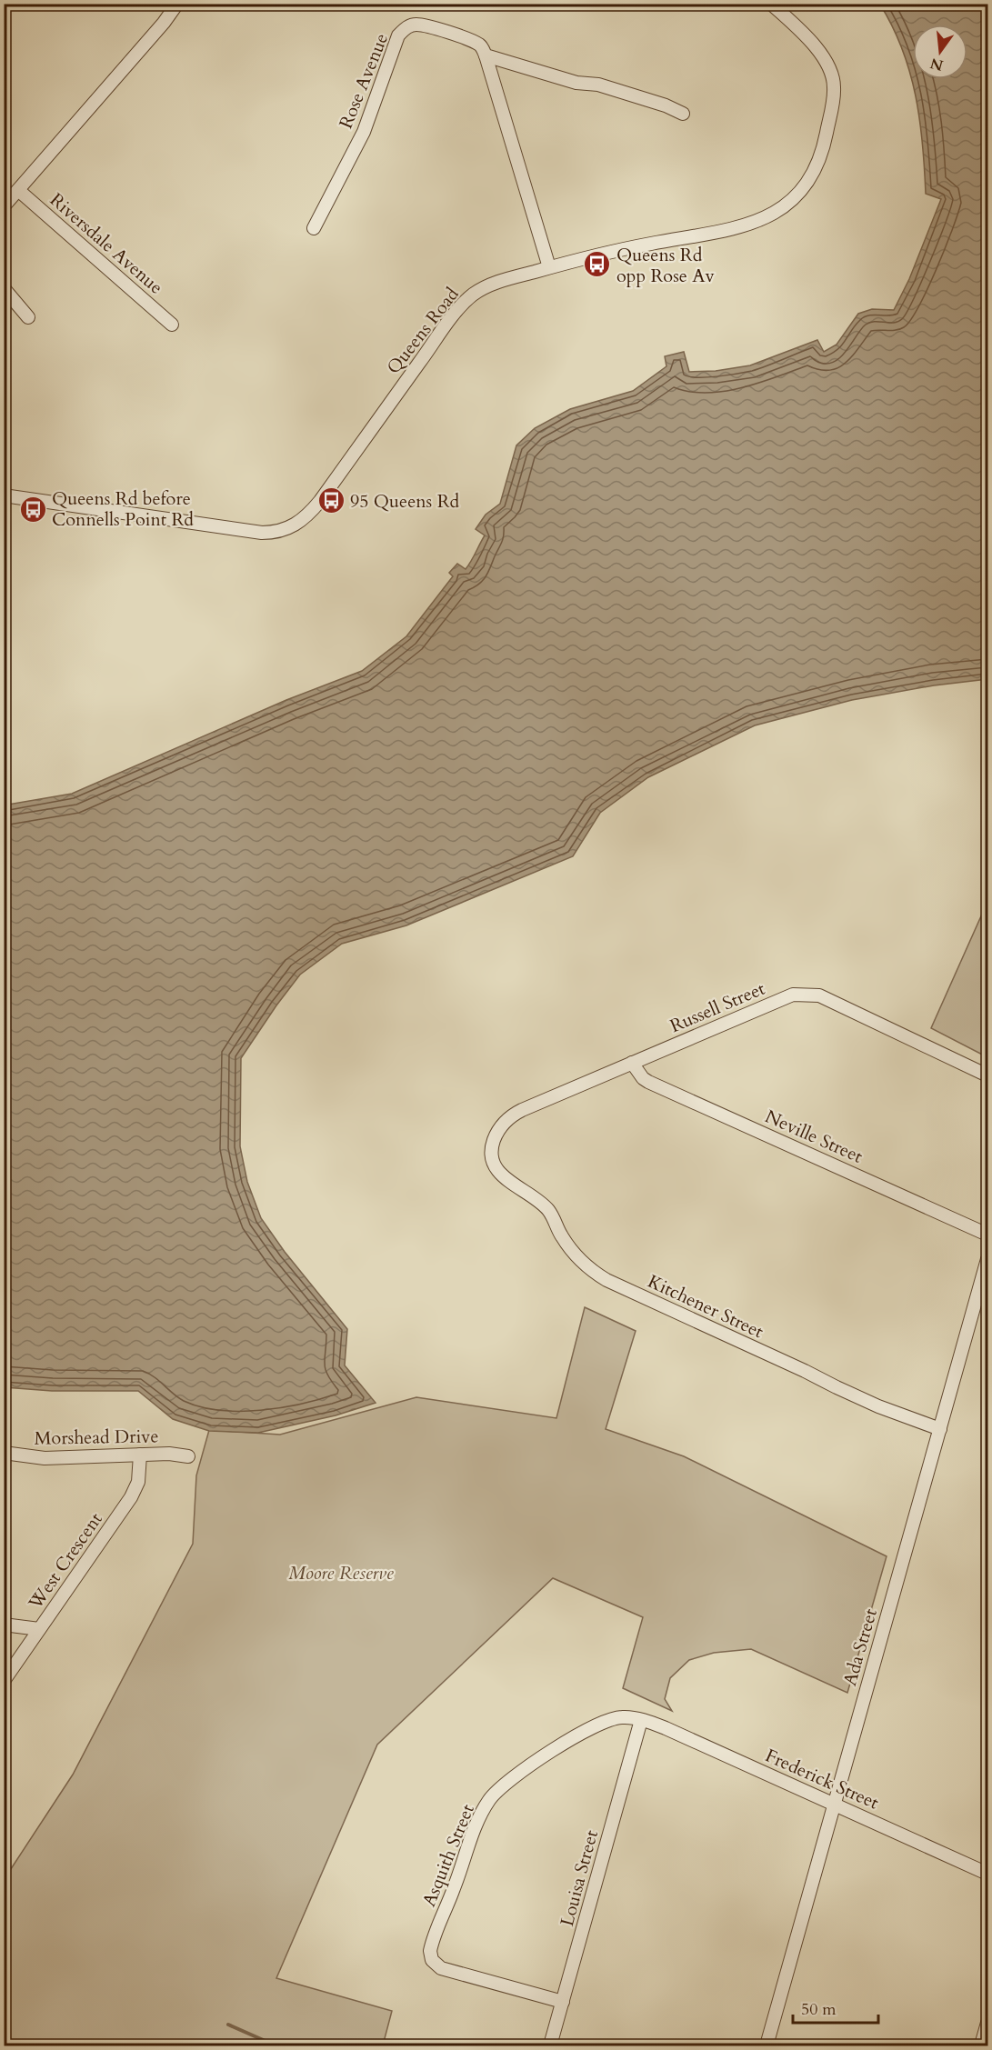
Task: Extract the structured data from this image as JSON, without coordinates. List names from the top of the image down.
{
  "streets": {
    "street": [
      "Rose Avenue",
      "Riversdale Avenue",
      "Queens Road",
      "Russell Street",
      "Neville Street",
      "Kitchener Street",
      "Morshead Drive",
      "West Crescent",
      "Ada Street",
      "Frederick Street",
      "Asquith Street",
      "Louisa Street"
    ]
  },
  "crossings": [
    ["Russell Street", "Neville Street"],
    ["Russell Street", "Kitchener Street"],
    ["Kitchener Street", "Ada Street"],
    ["Morshead Drive", "West Crescent"],
    ["Ada Street", "Frederick Street"],
    ["Frederick Street", "Asquith Street"],
    ["Frederick Street", "Louisa Street"],
    ["Asquith Street", "Louisa Street"]
  ],
  "parks": ["Moore Reserve"],
  "places": {
    "bus stop": ["Queens Rd opp Rose Av", "95 Queens Rd", "Queens Rd before Connells Point Rd"]
  },
  "scale_bar": "50 m",
  "north": "bottom"
}
